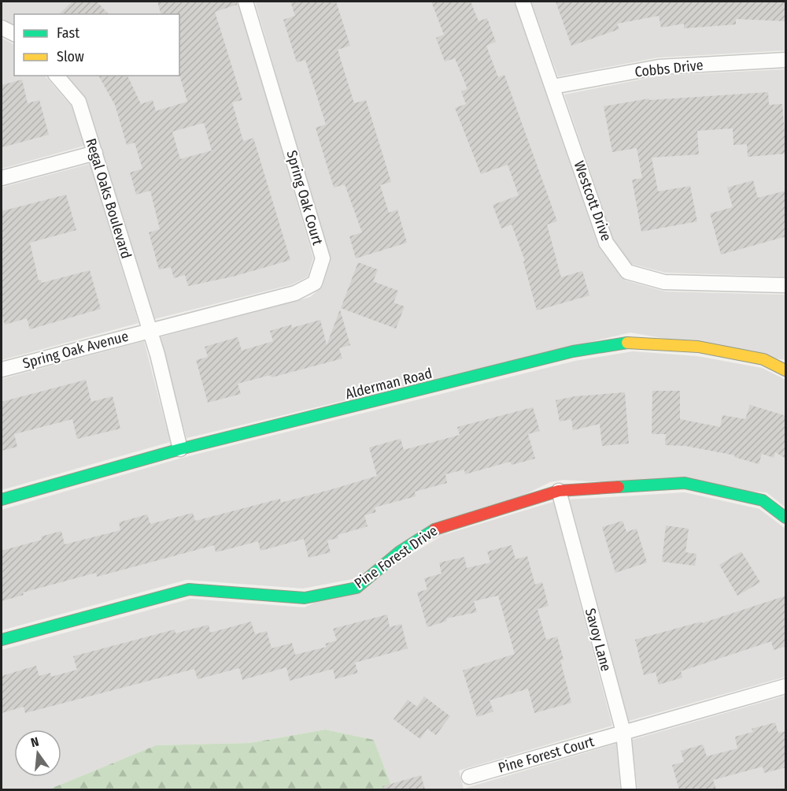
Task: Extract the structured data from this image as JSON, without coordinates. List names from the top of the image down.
{
  "streets": {
    "street": [
      "Cobbs Drive",
      "Spring Oak Court",
      "Regal Oaks Boulevard",
      "Westcott Drive",
      "Spring Oak Avenue",
      "Alderman Road",
      "Pine Forest Drive",
      "Savoy Lane",
      "Pine Forest Court"
    ]
  },
  "crossings": [
    ["Cobbs Drive", "Westcott Drive"],
    ["Spring Oak Court", "Regal Oaks Boulevard"],
    ["Spring Oak Court", "Spring Oak Avenue"],
    ["Regal Oaks Boulevard", "Spring Oak Avenue"],
    ["Regal Oaks Boulevard", "Alderman Road"],
    ["Pine Forest Drive", "Savoy Lane"],
    ["Savoy Lane", "Pine Forest Court"]
  ],
  "legend": ["Fast", "Slow"],
  "north": "top"
}
